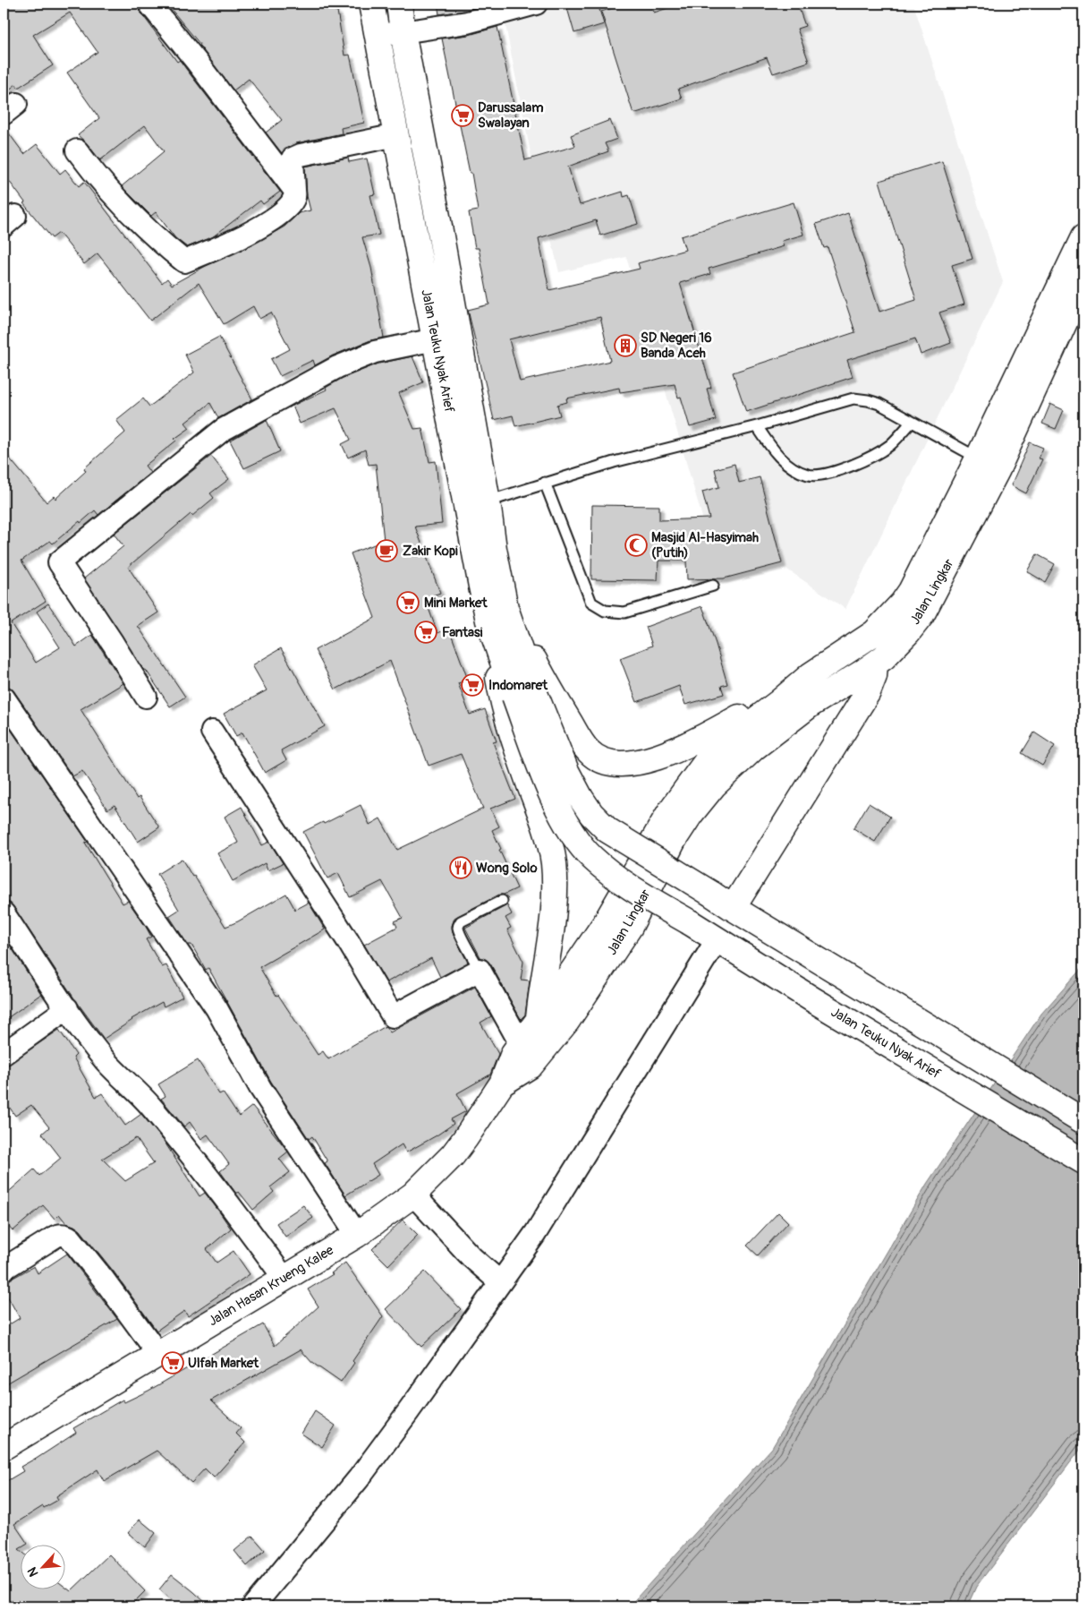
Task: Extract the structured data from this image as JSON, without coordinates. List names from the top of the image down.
{
  "streets": {
    "main road": ["Jalan Teuku Nyak Arief", "Jalan Lingkar", "Jalan Hasan Krueng Kalee"]
  },
  "crossings": [
    ["Jalan Lingkar", "Jalan Hasan Krueng Kalee"]
  ],
  "places": {
    "supermarket": [
      "Darussalam Swalayan",
      "Mini Market",
      "Fantasi",
      "Indomaret",
      "Ulfah Market"
    ],
    "building": ["SD Negeri 16 Banda Aceh"],
    "mosque": ["Masjid Al-Hasyimah (Putih)"],
    "cafe": ["Zakir Kopi"],
    "restaurant": ["Wong Solo"]
  },
  "north": "bottom left"
}
